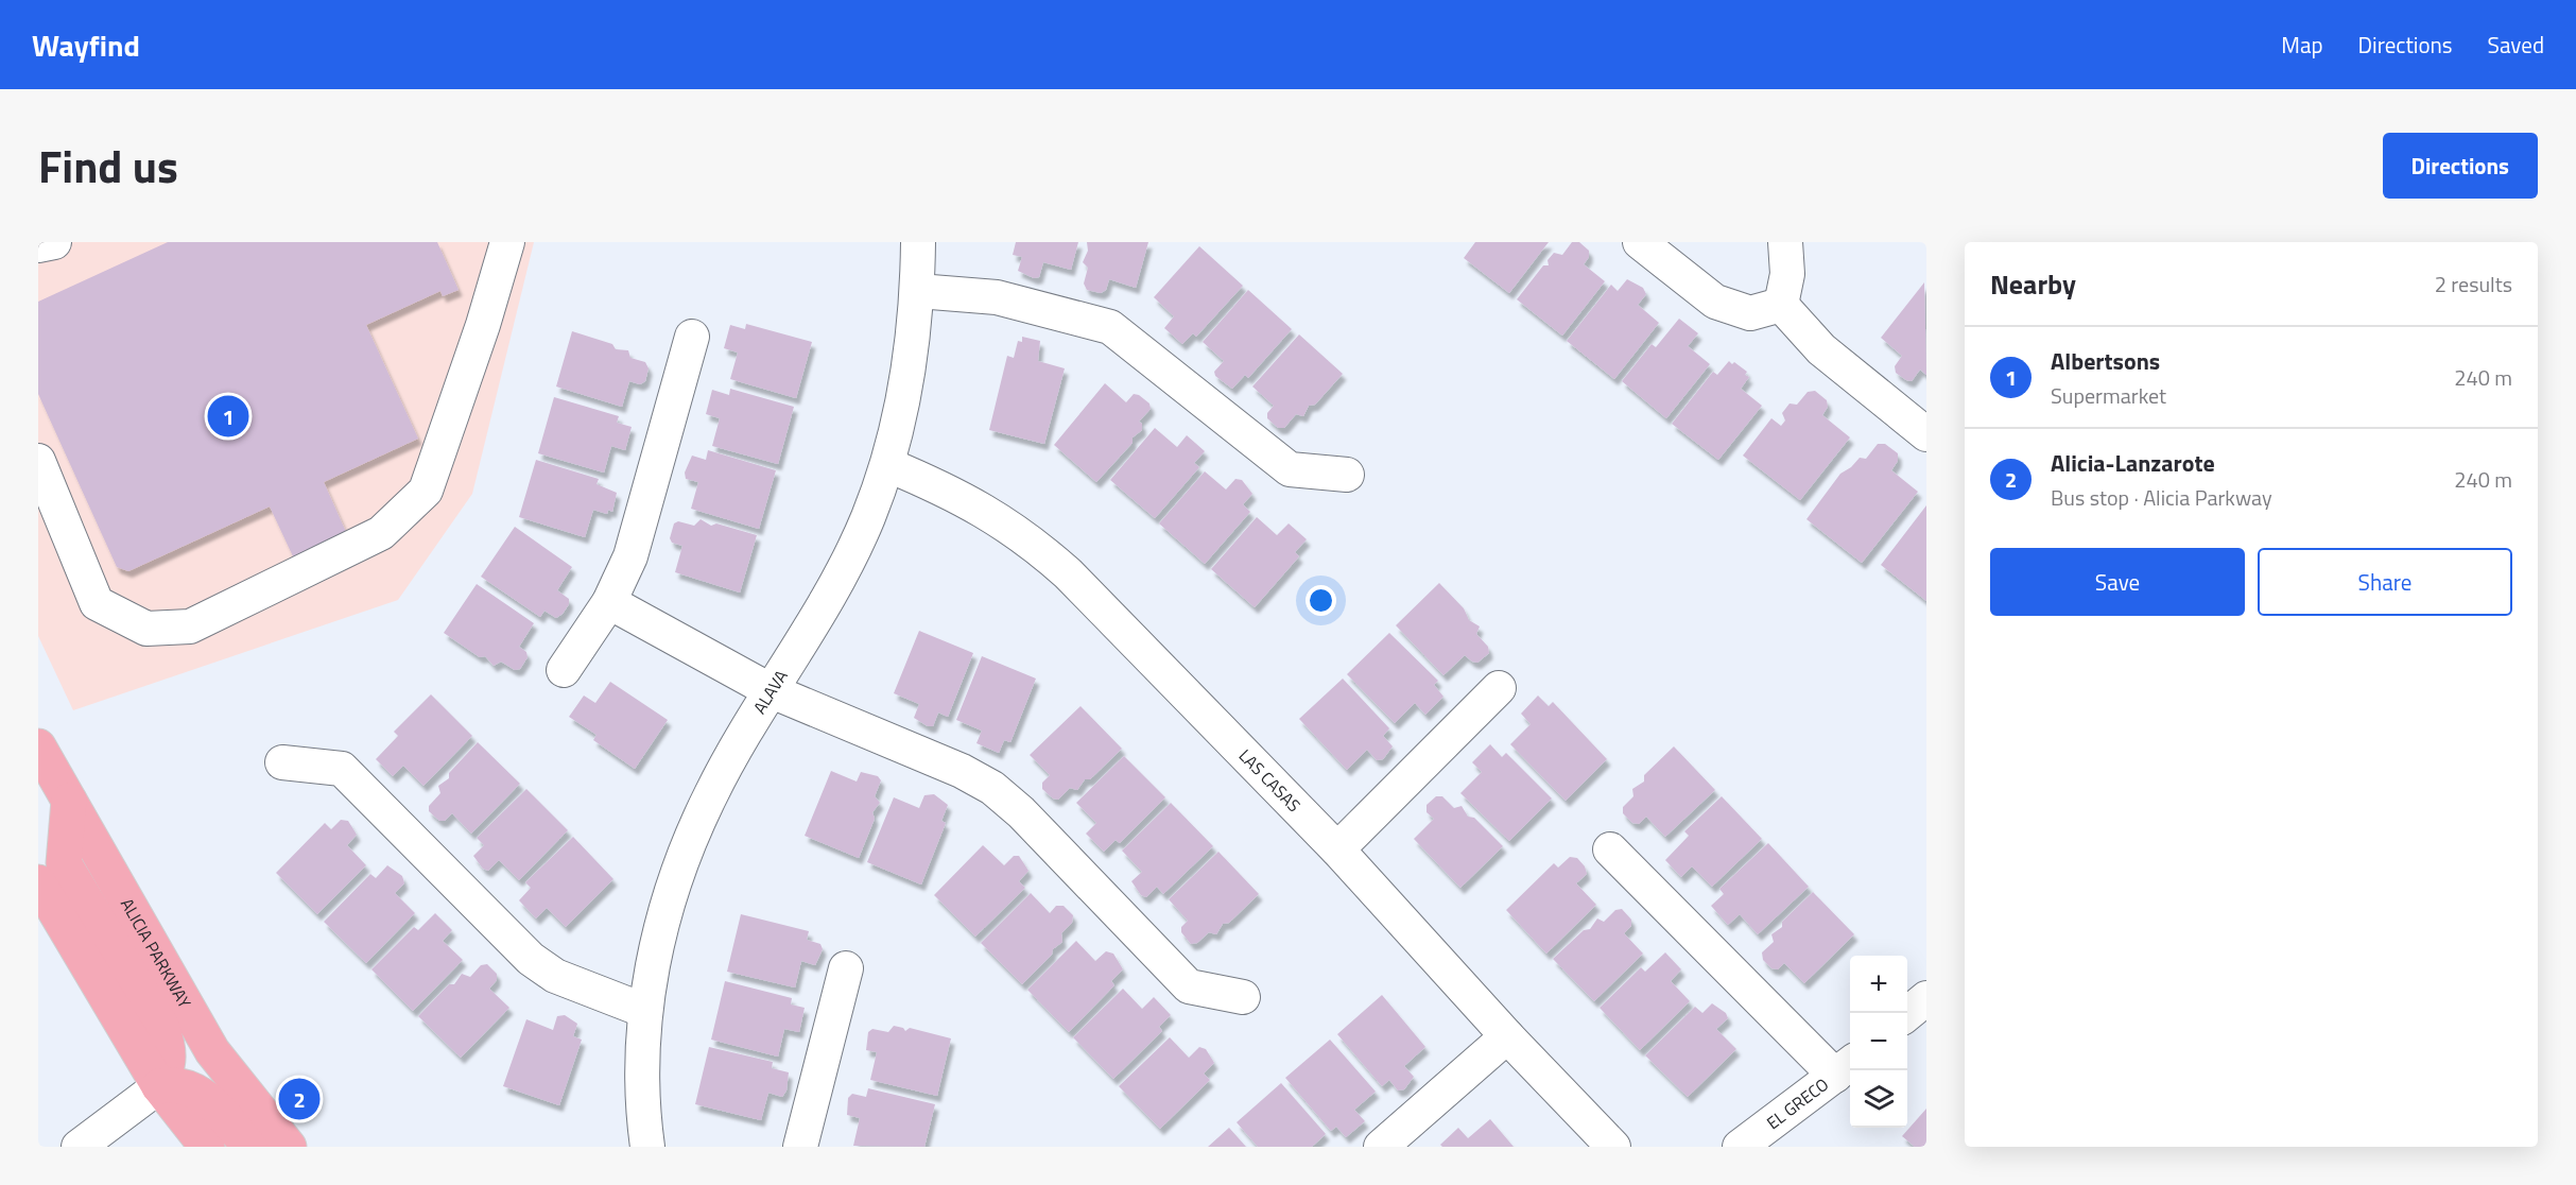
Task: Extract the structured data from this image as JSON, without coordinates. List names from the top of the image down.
{
  "streets": {
    "main road": ["ALICIA PARKWAY"],
    "street": ["ALAVA", "LAS CASAS", "EL GRECO"]
  },
  "crossings": [
    ["ALAVA", "LAS CASAS"]
  ],
  "page": {
    "header": "Wayfind",
    "nav": ["Map", "Directions", "Saved"],
    "title": "Find us",
    "buttons": [
      "Directions",
      ["Save", "Share"]
    ],
    "heading": ["Nearby", "2 results"],
    "list": [
      {
        "mark": "1",
        "name": "Albertsons",
        "note": "Supermarket",
        "value": "240 m"
      },
      {
        "mark": "2",
        "name": "Alicia-Lanzarote",
        "note": "Bus stop · Alicia Parkway",
        "value": "240 m"
      }
    ],
    "pins": ["1", "2"],
    "map_buttons": ["+", "−"]
  }
}
